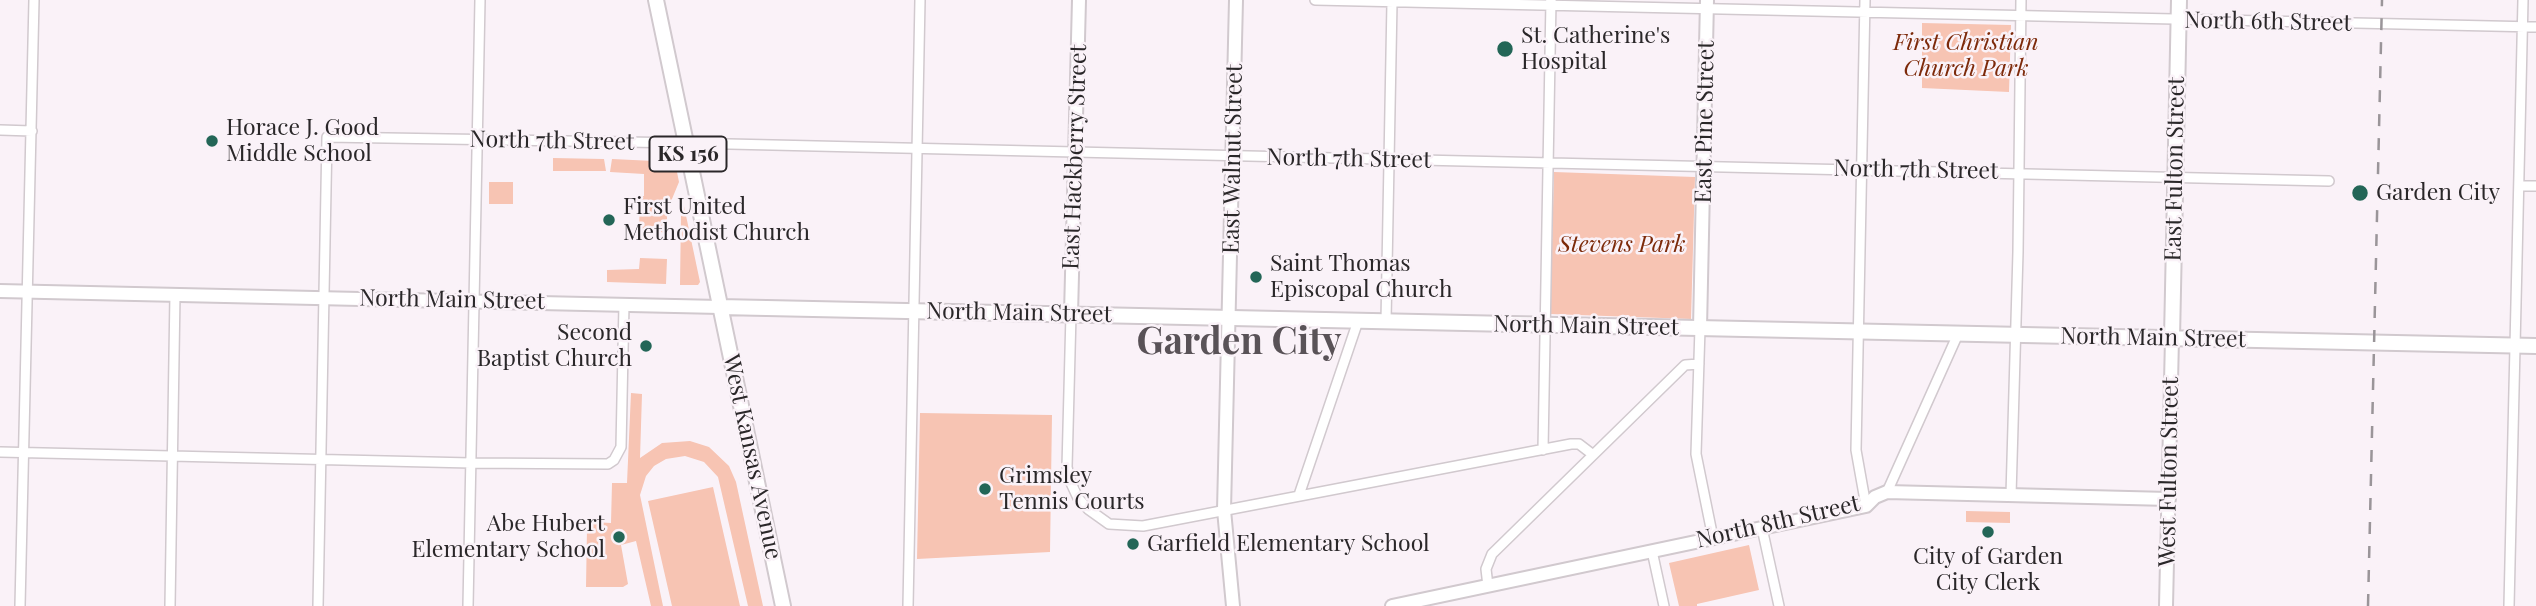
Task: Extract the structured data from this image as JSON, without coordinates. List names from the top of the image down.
{
  "streets": {
    "main road": [
      "KS 156",
      "East Fulton Street",
      "North Main Street",
      "West Kansas Avenue"
    ],
    "street": [
      "North 6th Street",
      "East Pine Street",
      "North 7th Street",
      "East Hackberry Street",
      "East Walnut Street",
      "West Fulton Street",
      "North 8th Street"
    ]
  },
  "crossings": [
    ["North 6th Street", "East Pine Street"],
    ["North 6th Street", "East Fulton Street"],
    ["East Pine Street", "North 7th Street"],
    ["East Pine Street", "North Main Street"],
    ["North 7th Street", "KS 156"],
    ["North 7th Street", "East Hackberry Street"],
    ["North 7th Street", "East Walnut Street"],
    ["North 7th Street", "East Fulton Street"],
    ["North 7th Street", "North Main Street"],
    ["KS 156", "North Main Street"],
    ["KS 156", "West Kansas Avenue"],
    ["East Hackberry Street", "North Main Street"],
    ["East Walnut Street", "North Main Street"],
    ["East Fulton Street", "North Main Street"],
    ["East Fulton Street", "West Fulton Street"],
    ["North Main Street", "West Kansas Avenue"],
    ["North Main Street", "West Fulton Street"],
    ["West Fulton Street", "North 8th Street"]
  ],
  "districts": ["Garden City"],
  "parks": ["First Christian Church Park", "Stevens Park"],
  "places": [
    "St. Catherine's Hospital",
    "Horace J. Good Middle School",
    "Garden City",
    "First United Methodist Church",
    "Saint Thomas Episcopal Church",
    "Second Baptist Church",
    "Grimsley Tennis Courts",
    "City of Garden City Clerk",
    "Abe Hubert Elementary School",
    "Garfield Elementary School"
  ]
}
